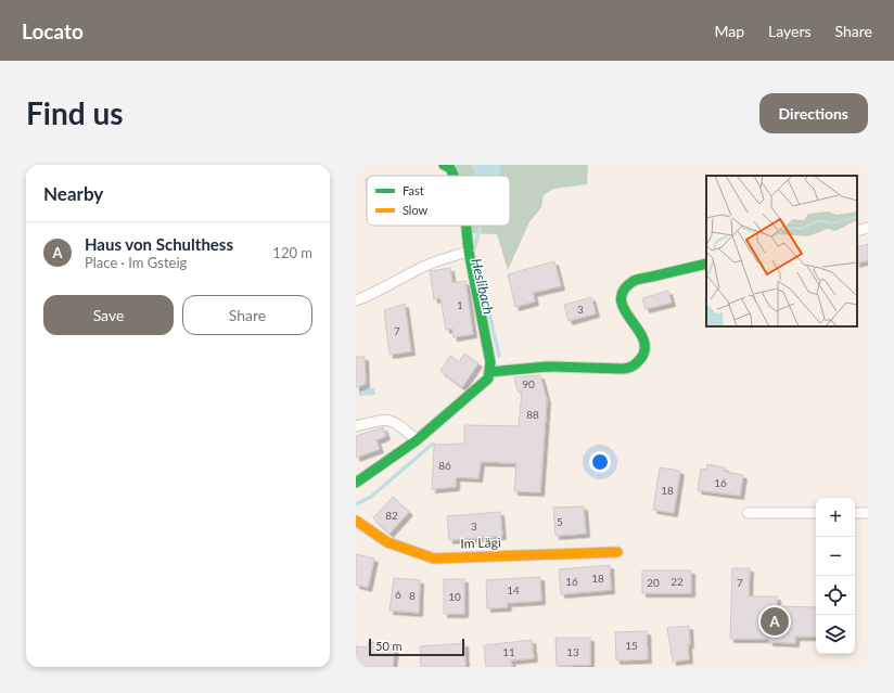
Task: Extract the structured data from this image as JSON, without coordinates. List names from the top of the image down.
{
  "streets": {
    "street": ["Im Lägi"]
  },
  "water": ["Heslibach"],
  "house_numbers": [
    "1",
    "3",
    "7",
    "90",
    "88",
    "86",
    "16",
    "18",
    "82",
    "5",
    "3",
    "18",
    "16",
    "22",
    "20",
    "7",
    "14",
    "6",
    "8",
    "10",
    "15",
    "11",
    "13"
  ],
  "legend": ["Fast", "Slow"],
  "scale_bar": "50 m",
  "page": {
    "header": "Locato",
    "nav": ["Map", "Layers", "Share"],
    "buttons": [
      "Directions",
      ["Save", "Share"]
    ],
    "title": "Find us",
    "heading": "Nearby",
    "list": [
      {
        "mark": "A",
        "name": "Haus von Schulthess",
        "note": "Place · Im Gsteig",
        "value": "120 m"
      }
    ],
    "map_buttons": ["+", "−"],
    "pins": "A",
    "scale": "50 m"
  }
}
